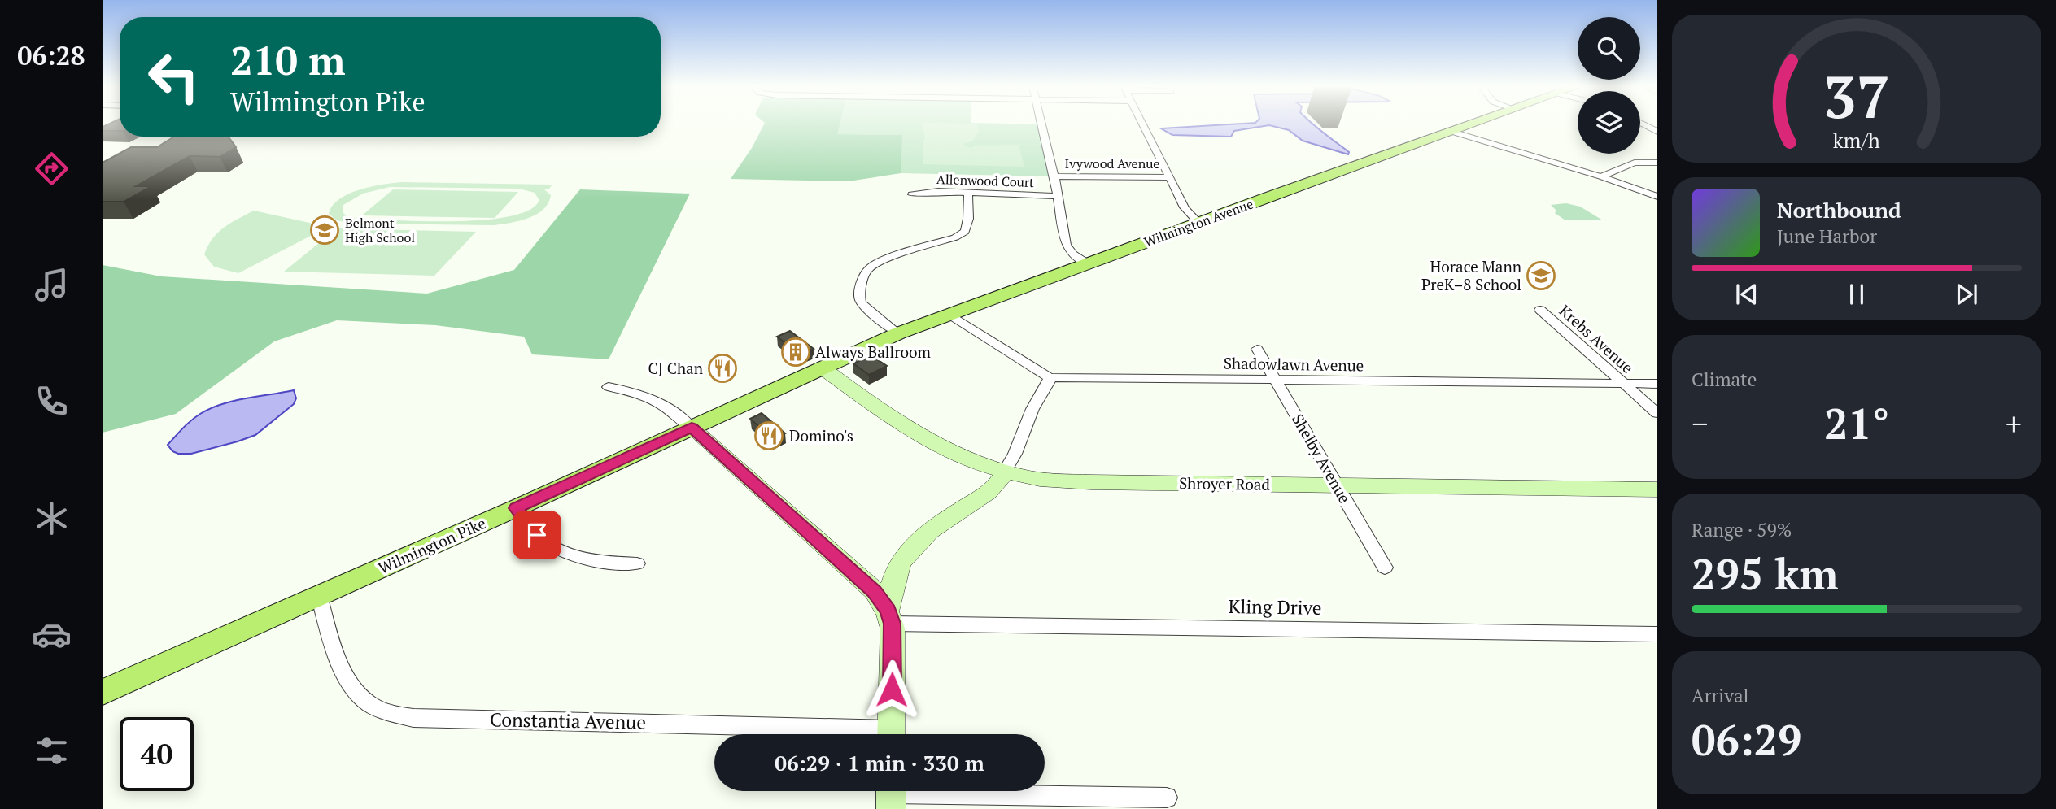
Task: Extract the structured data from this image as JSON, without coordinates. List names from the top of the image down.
{
  "streets": {
    "main road": ["Wilmington Avenue", "Shroyer Road", "Wilmington Pike"],
    "street": [
      "Ivywood Avenue",
      "Allenwood Court",
      "Krebs Avenue",
      "Shadowlawn Avenue",
      "Shelby Avenue",
      "Kling Drive",
      "Constantia Avenue"
    ]
  },
  "crossings": [
    ["Wilmington Avenue", "Shroyer Road"],
    ["Wilmington Avenue", "Wilmington Pike"],
    ["Krebs Avenue", "Shadowlawn Avenue"],
    ["Shadowlawn Avenue", "Shelby Avenue"],
    ["Shelby Avenue", "Shroyer Road"],
    ["Shroyer Road", "Wilmington Pike"],
    ["Wilmington Pike", "Constantia Avenue"]
  ],
  "places": {
    "school or university": ["Belmont High School", "Horace Mann PreK–8 School"],
    "building": ["Always Ballroom"],
    "restaurant": ["CJ Chan", "Domino's"]
  },
  "page": {
    "tabs": "06:28",
    "turn": ["210 m", "Wilmington Pike"],
    "song": ["Northbound", "June Harbor"],
    "tile": [
      "Climate",
      ["Range · 59%", "295 km"],
      ["Arrival", "06:29"]
    ],
    "heat": ["−", "21°", "+"],
    "limit": "40",
    "trip": "06:29 · 1 min · 330 m",
    "gauge": ["37", "km/h"]
  }
}
